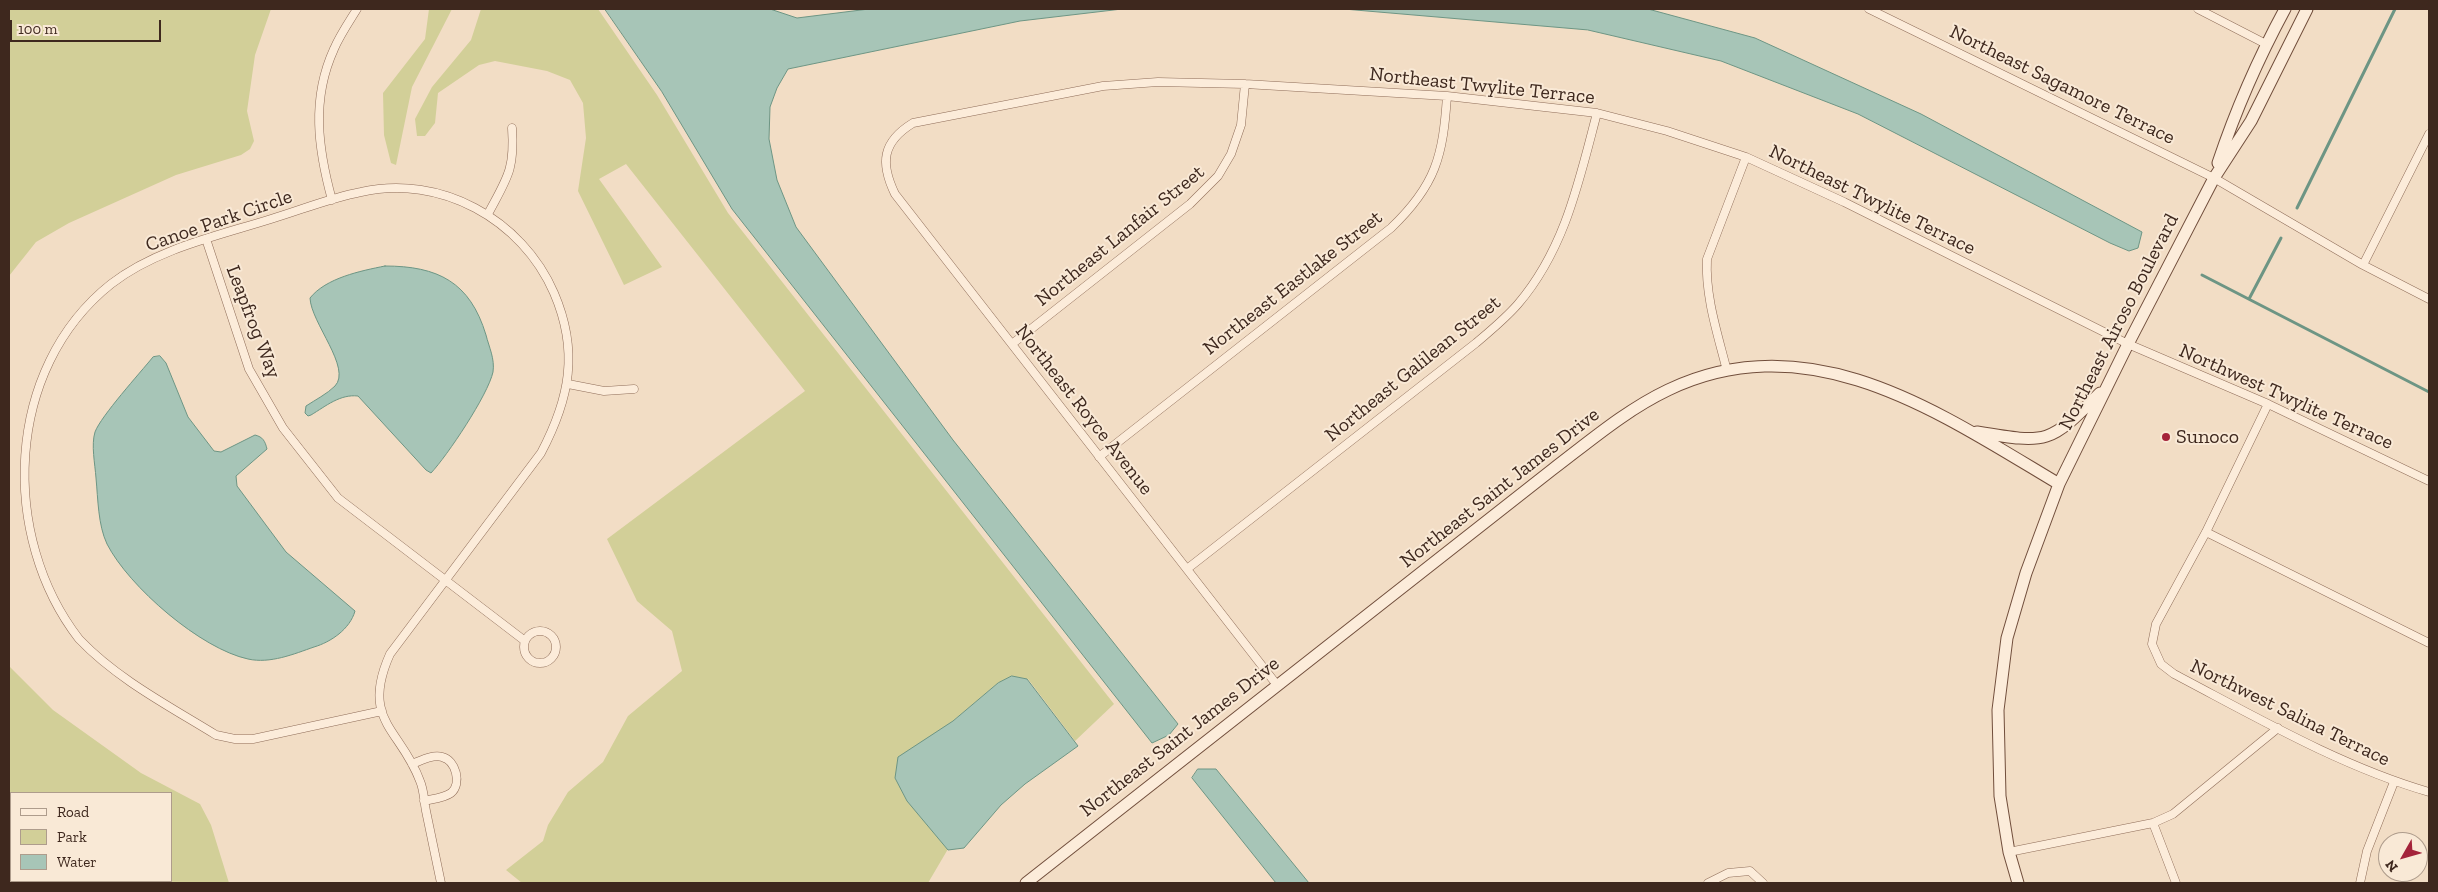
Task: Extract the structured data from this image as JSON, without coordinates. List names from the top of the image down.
{
  "streets": {
    "main road": ["Northeast Airoso Boulevard", "Northeast Saint James Drive"],
    "street": [
      "Northeast Sagamore Terrace",
      "Northeast Twylite Terrace",
      "Canoe Park Circle",
      "Northeast Lanfair Street",
      "Northeast Eastlake Street",
      "Leapfrog Way",
      "Northeast Galilean Street",
      "Northwest Twylite Terrace",
      "Northeast Royce Avenue",
      "Northwest Salina Terrace"
    ]
  },
  "crossings": [
    ["Northeast Sagamore Terrace", "Northeast Airoso Boulevard"],
    ["Northeast Twylite Terrace", "Northeast Lanfair Street"],
    ["Northeast Twylite Terrace", "Northeast Eastlake Street"],
    ["Northeast Twylite Terrace", "Northeast Airoso Boulevard"],
    ["Northeast Twylite Terrace", "Northeast Galilean Street"],
    ["Northeast Twylite Terrace", "Northwest Twylite Terrace"],
    ["Northeast Twylite Terrace", "Northeast Royce Avenue"],
    ["Canoe Park Circle", "Leapfrog Way"],
    ["Northeast Lanfair Street", "Northeast Royce Avenue"],
    ["Northeast Eastlake Street", "Northeast Royce Avenue"],
    ["Northeast Airoso Boulevard", "Northwest Twylite Terrace"],
    ["Northeast Airoso Boulevard", "Northeast Saint James Drive"],
    ["Northeast Galilean Street", "Northeast Royce Avenue"],
    ["Northeast Royce Avenue", "Northeast Saint James Drive"]
  ],
  "places": ["Sunoco"],
  "legend": ["Road", "Park", "Water"],
  "scale_bar": "100 m",
  "north": "bottom left"
}
